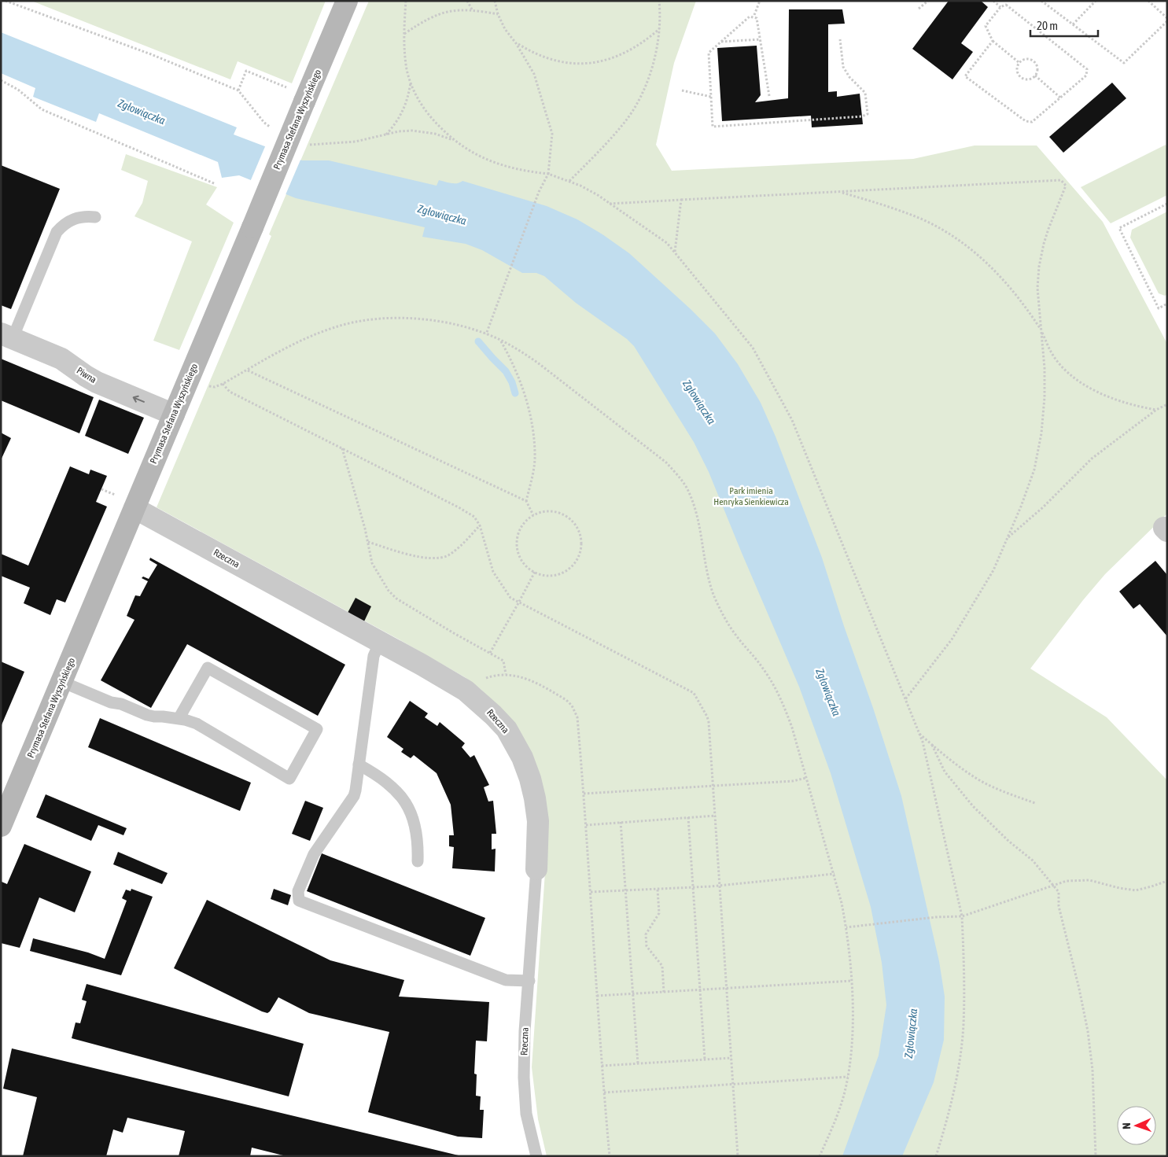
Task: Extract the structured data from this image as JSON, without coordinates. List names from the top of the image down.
{
  "streets": {
    "main road": ["Prymasa Stefana Wyszyńskiego"],
    "street": ["Piwna", "Rzeczna"]
  },
  "crossings": [
    ["Prymasa Stefana Wyszyńskiego", "Piwna"],
    ["Prymasa Stefana Wyszyńskiego", "Rzeczna"]
  ],
  "one_way": ["Piwna"],
  "water": ["Zgłowiączka"],
  "parks": ["Park imienia Henryka Sienkiewicza"],
  "scale_bar": "20 m",
  "north": "left"
}
